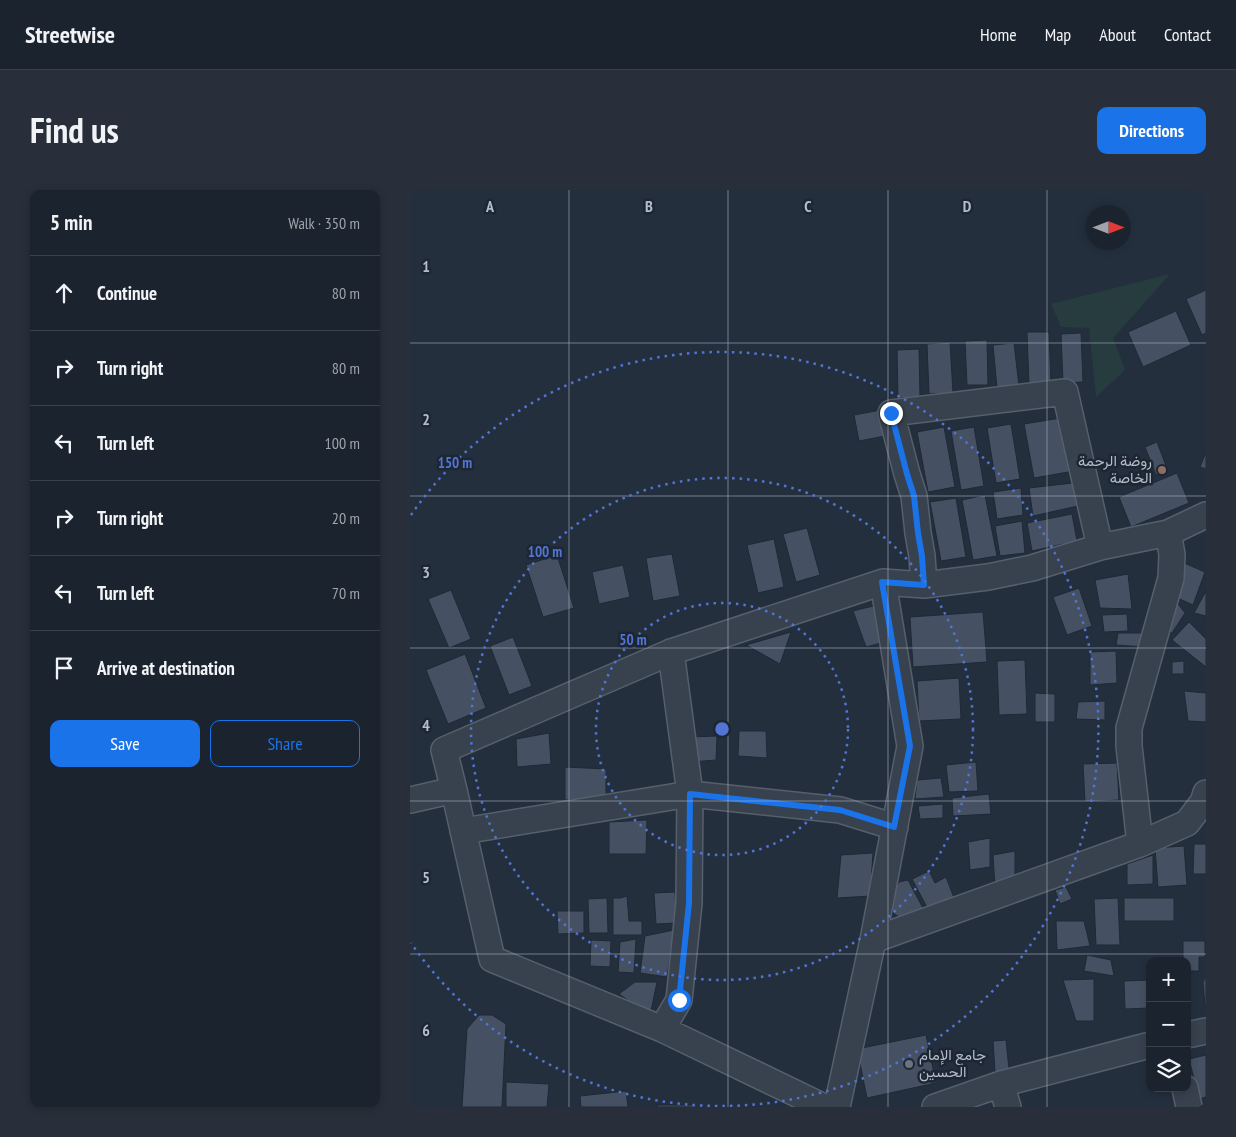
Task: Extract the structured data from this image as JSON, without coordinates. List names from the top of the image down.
{
  "places": ["روضة الرحمة الخاصة", "جامع الإمام الحسين"],
  "north": "right",
  "page": {
    "header": "Streetwise",
    "nav": [
      "Home",
      "Map",
      "About",
      "Contact"
    ],
    "title": "Find us",
    "buttons": [
      "Directions",
      ["Save", "Share"]
    ],
    "heading": ["5 min", "Walk · 350 m"],
    "list": [
      ["Continue", "80 m"],
      ["Turn right", "80 m"],
      ["Turn left", "100 m"],
      ["Turn right", "20 m"],
      ["Turn left", "70 m"],
      "Arrive at destination"
    ],
    "map_buttons": ["+", "−"]
  },
  "grid": {
    "columns": [
      "A",
      "B",
      "C",
      "D"
    ],
    "rows": [
      "1",
      "2",
      "3",
      "4",
      "5",
      "6"
    ]
  },
  "rings": ["150 m", "100 m", "50 m"]
}
